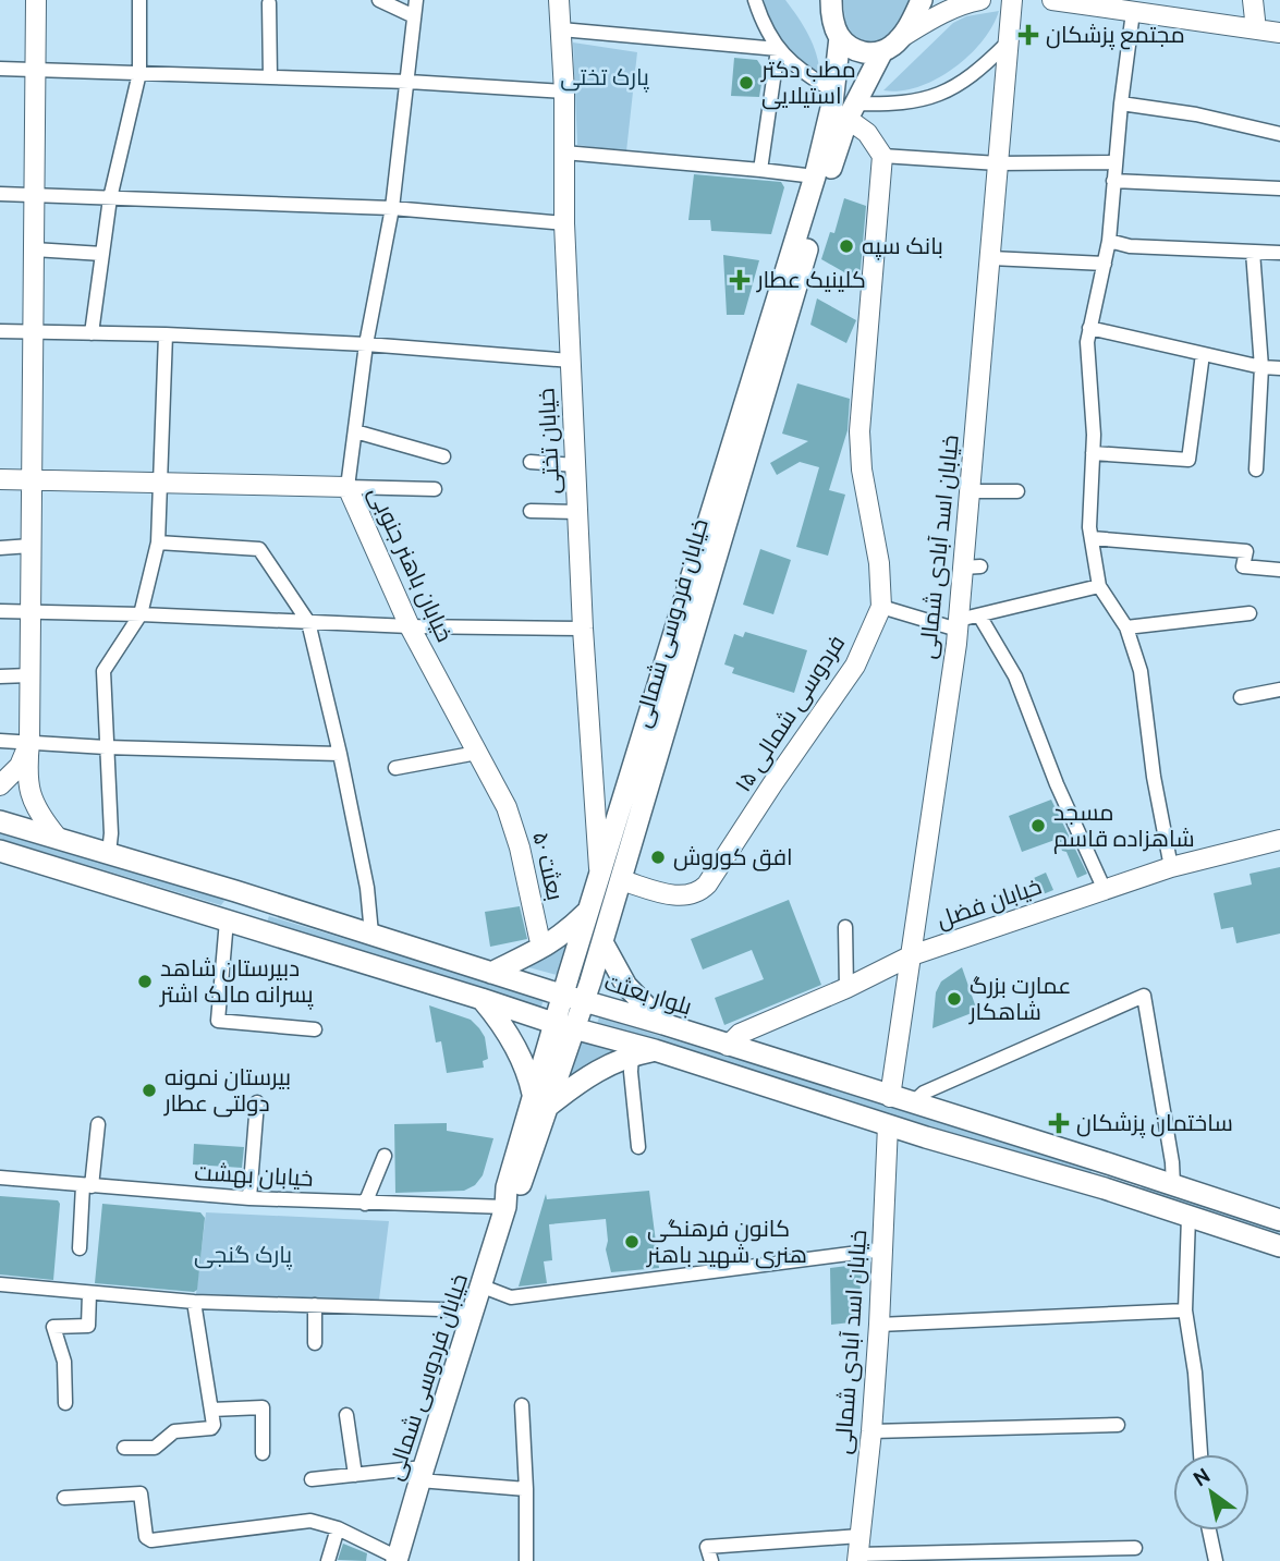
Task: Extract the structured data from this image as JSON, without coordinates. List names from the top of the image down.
{
  "streets": {
    "main road": ["خیابان فردوسی شمالی", "بلوار بعثت"],
    "street": [
      "خیابان تختی",
      "خیابان اسد آبادی شمالی",
      "خیابان باهنر جنوبی",
      "فردوسی شمالی ۱۵",
      "بعثت ۵۰",
      "خیابان فضل",
      "خیابان بهشت"
    ]
  },
  "crossings": [
    ["خیابان تختی", "خیابان فردوسی شمالی"],
    ["خیابان اسد آبادی شمالی", "خیابان فضل"],
    ["خیابان اسد آبادی شمالی", "بلوار بعثت"],
    ["خیابان باهنر جنوبی", "بعثت ۵۰"],
    ["خیابان فردوسی شمالی", "فردوسی شمالی ۱۵"],
    ["خیابان فردوسی شمالی", "بلوار بعثت"],
    ["خیابان فردوسی شمالی", "خیابان بهشت"],
    ["خیابان فضل", "بلوار بعثت"]
  ],
  "parks": ["پارک تختی", "پارک گنجی"],
  "places": {
    "health": ["مجتمع پزشکان", "کلینیک عطار", "ساختمان پزشکان"],
    "other": [
      "مطب دکتر استیلایی",
      "بانک سپه",
      "مسجد شاهزاده قاسم",
      "افق کوروش",
      "دبیرستان شاهد پسرانه مالک اشتر",
      "عمارت بزرگ شاهکار",
      "بیرستان نمونه دولتی عطار",
      "کانون فرهنگی هنری شهید باهنر"
    ]
  },
  "north": "top left"
}
